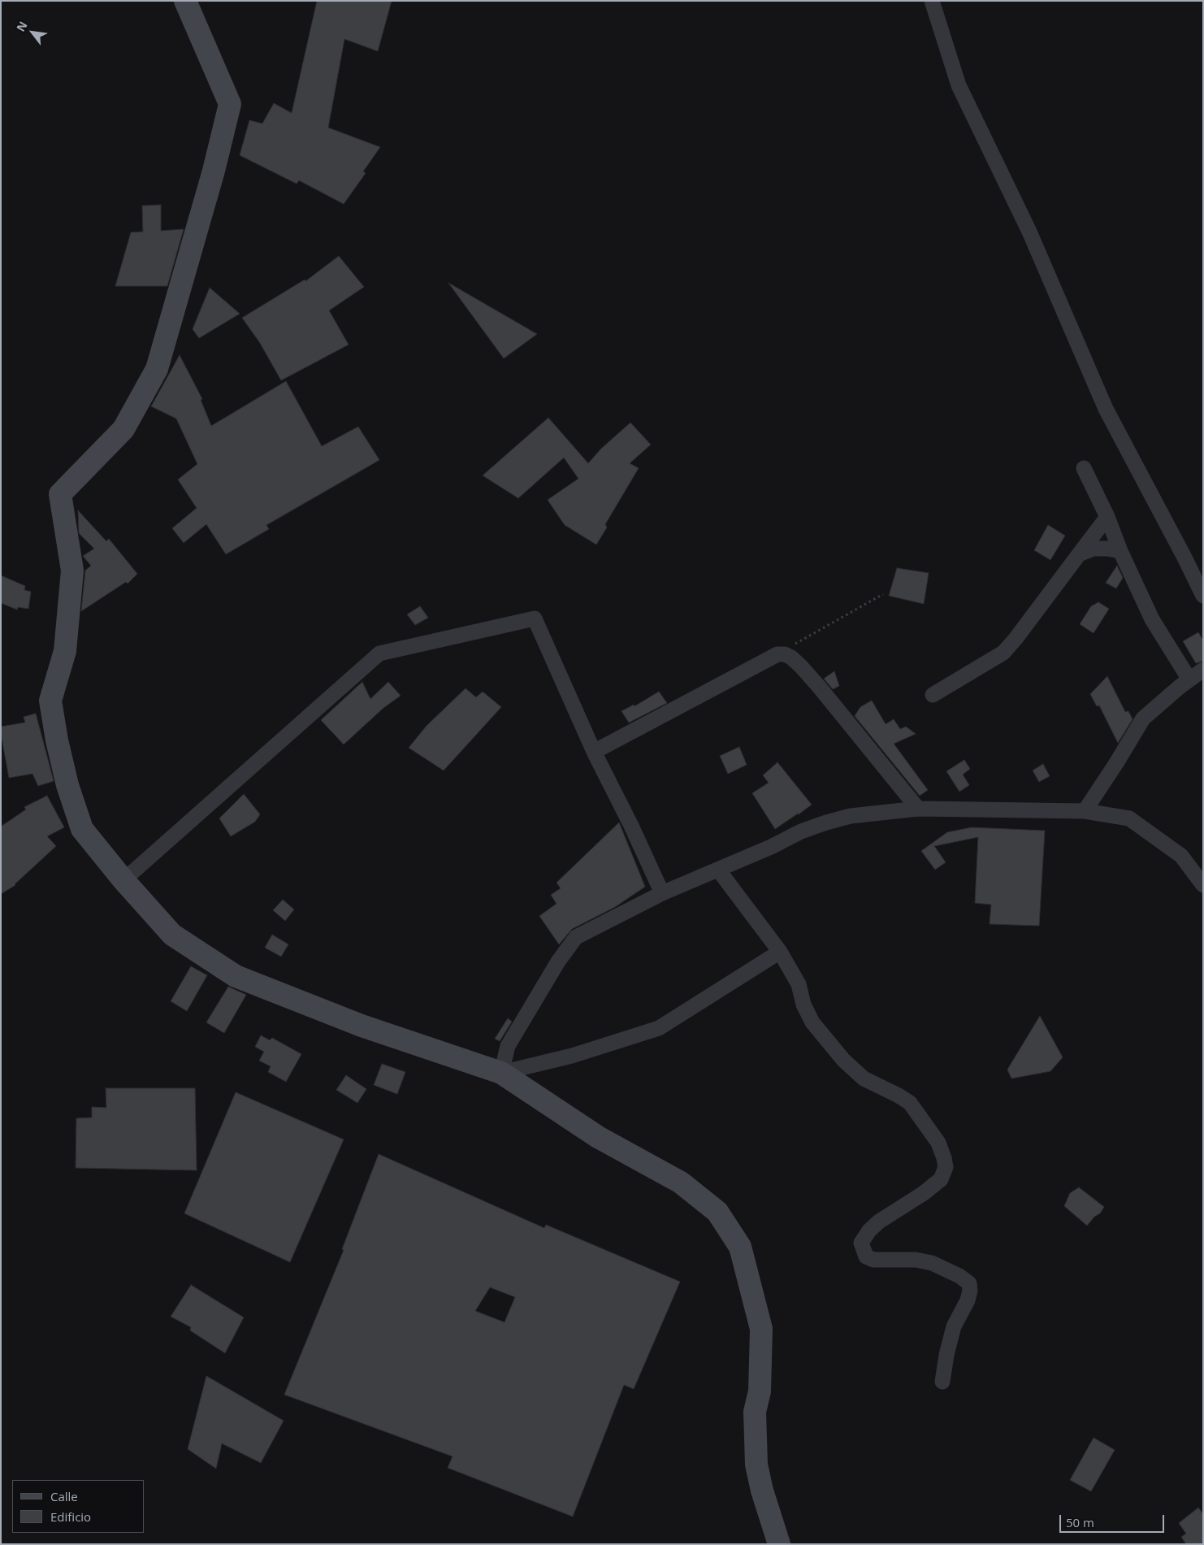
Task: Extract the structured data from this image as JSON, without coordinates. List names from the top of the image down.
{
  "legend": ["Calle", "Edificio"],
  "scale_bar": "50 m",
  "north": "top left"
}
